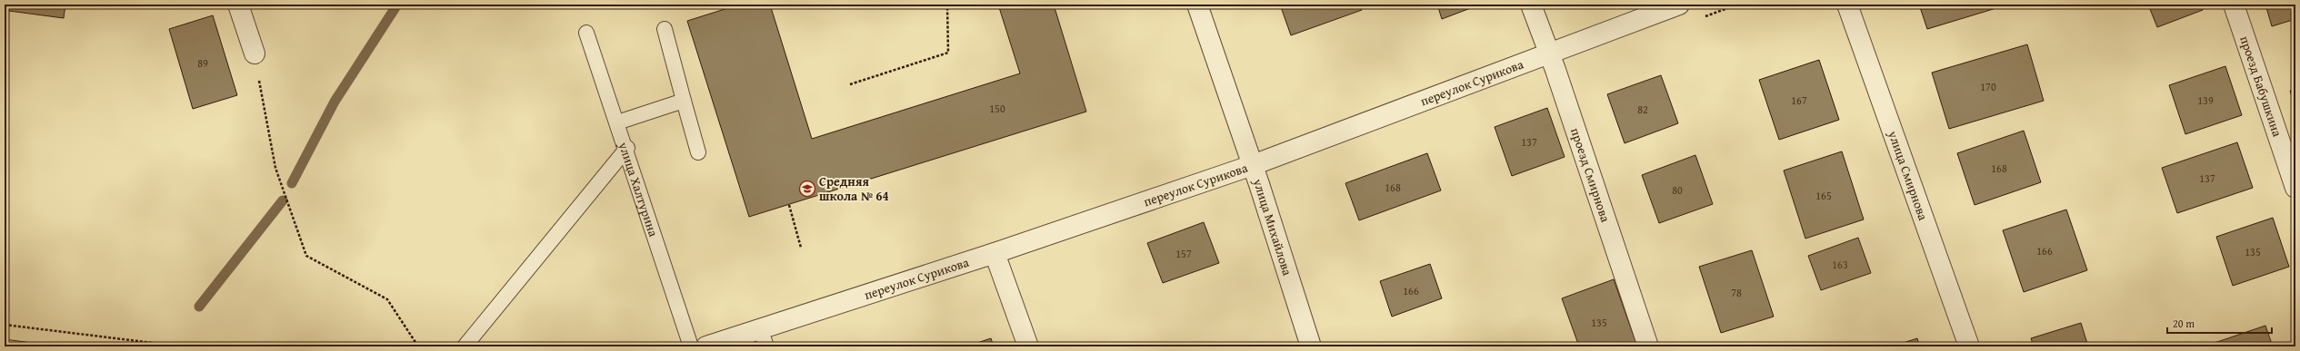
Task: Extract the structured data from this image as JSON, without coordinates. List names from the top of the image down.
{
  "streets": {
    "street": [
      "переулок Сурикова",
      "проезд Бабушкина",
      "проезд Смирнова",
      "улица Смирнова",
      "улица Михайлова"
    ],
    "lane": ["улица Халтурина"]
  },
  "crossings": [
    ["переулок Сурикова", "проезд Смирнова"],
    ["переулок Сурикова", "улица Михайлова"]
  ],
  "places": {
    "school or university": ["Средняя школа № 64"]
  },
  "house_numbers": [
    "89",
    "170",
    "167",
    "139",
    "150",
    "82",
    "137",
    "168",
    "137",
    "168",
    "80",
    "165",
    "166",
    "135",
    "157",
    "163",
    "166",
    "78",
    "135"
  ],
  "scale_bar": "20 m"
}
